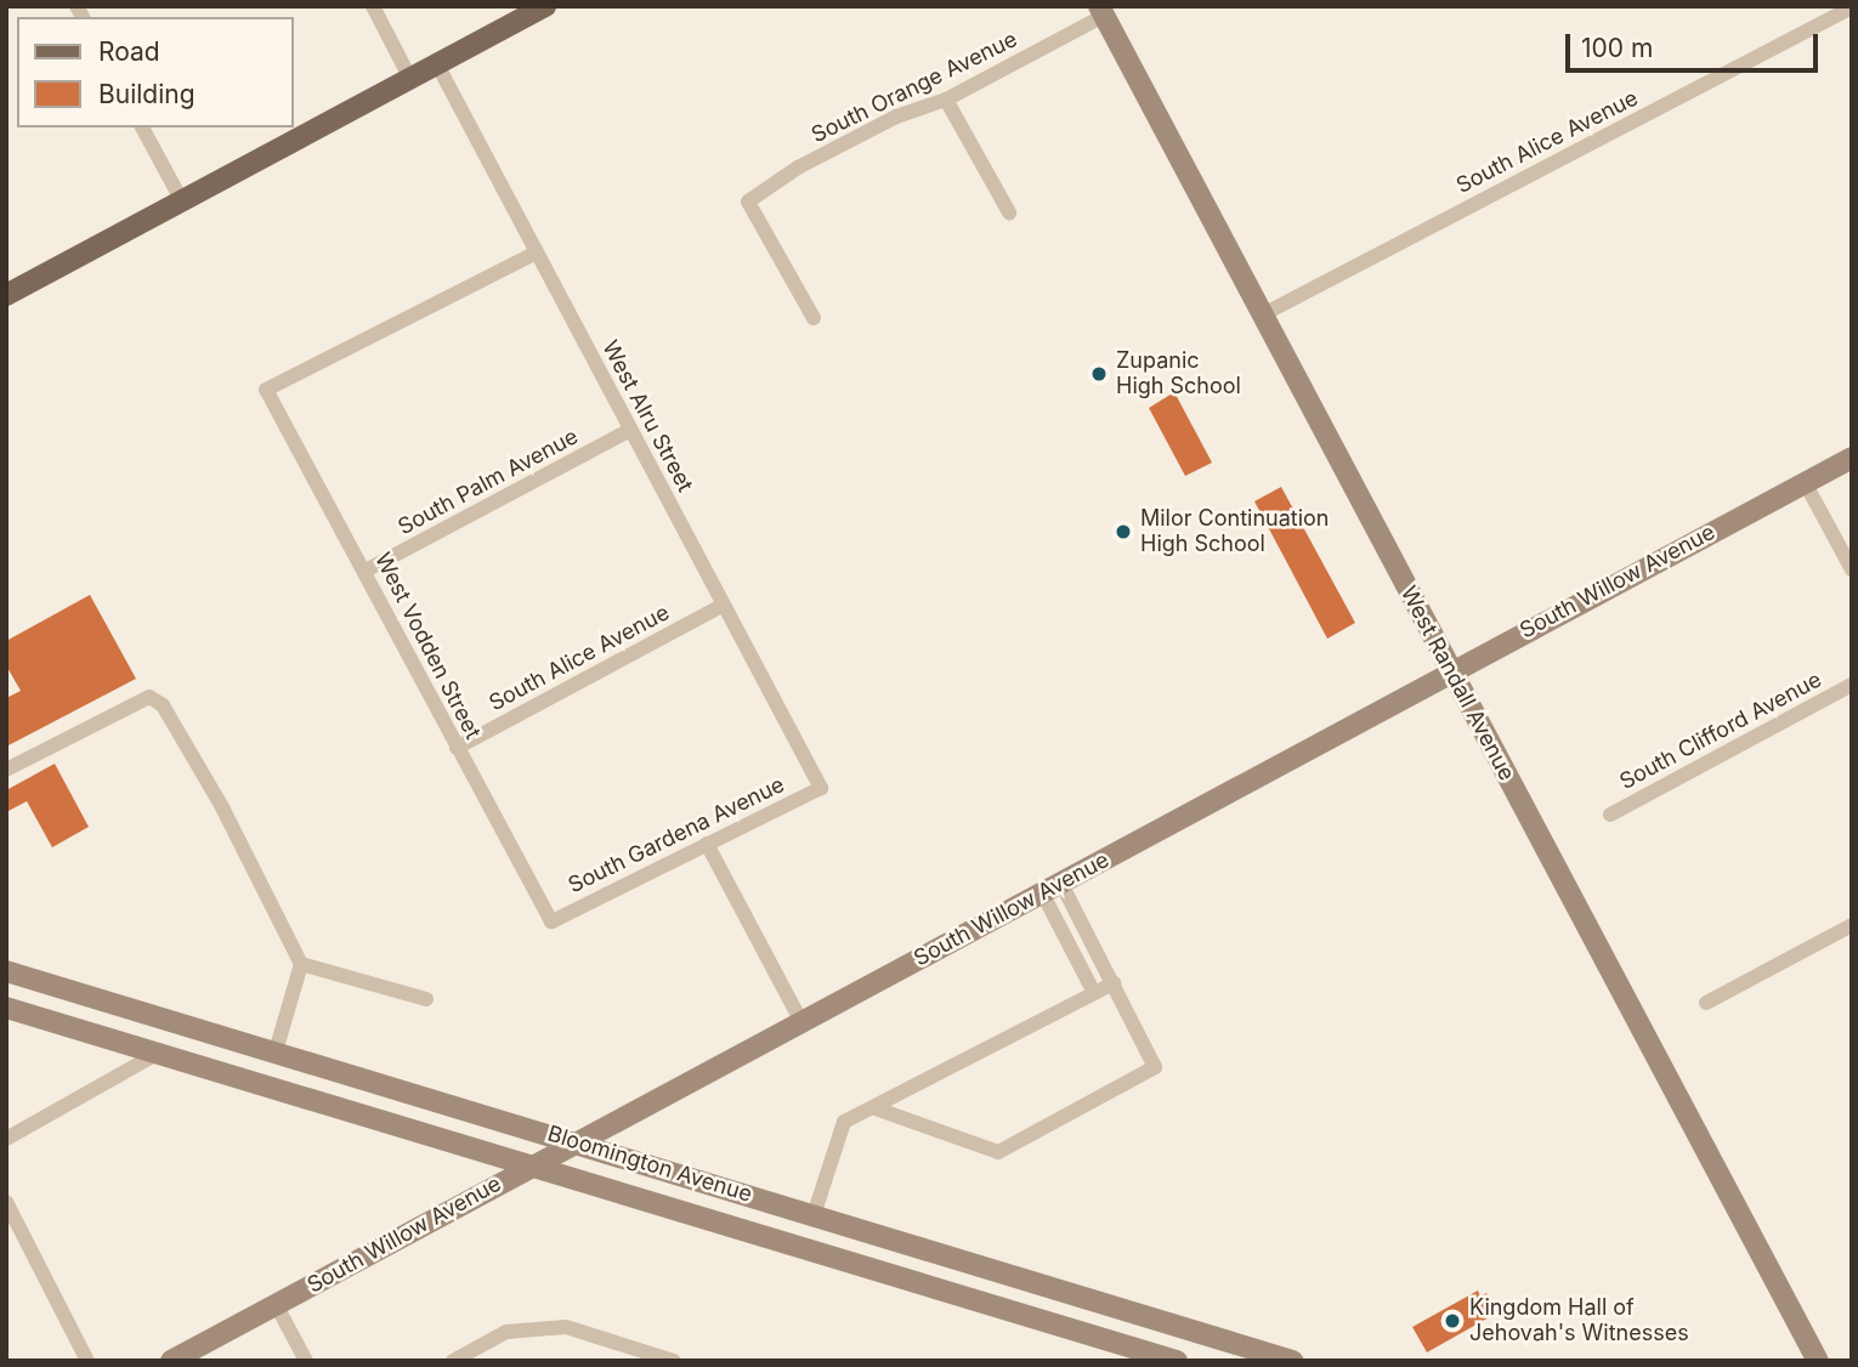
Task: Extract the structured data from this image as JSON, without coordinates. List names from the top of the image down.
{
  "streets": {
    "street": [
      "South Orange Avenue",
      "South Alice Avenue",
      "West Alru Street",
      "South Palm Avenue",
      "South Willow Avenue",
      "West Vodden Street",
      "West Randall Avenue",
      "South Clifford Avenue",
      "South Gardena Avenue",
      "Bloomington Avenue"
    ]
  },
  "crossings": [
    ["South Orange Avenue", "West Randall Avenue"],
    ["South Alice Avenue", "West Alru Street"],
    ["South Alice Avenue", "West Vodden Street"],
    ["South Alice Avenue", "West Randall Avenue"],
    ["West Alru Street", "South Palm Avenue"],
    ["West Alru Street", "West Vodden Street"],
    ["West Alru Street", "South Gardena Avenue"],
    ["South Palm Avenue", "West Vodden Street"],
    ["South Willow Avenue", "West Randall Avenue"],
    ["South Willow Avenue", "Bloomington Avenue"],
    ["West Vodden Street", "South Gardena Avenue"]
  ],
  "places": ["Zupanic High School", "Milor Continuation High School", "Kingdom Hall of Jehovah's Witnesses"],
  "legend": ["Road", "Building"],
  "scale_bar": "100 m"
}
